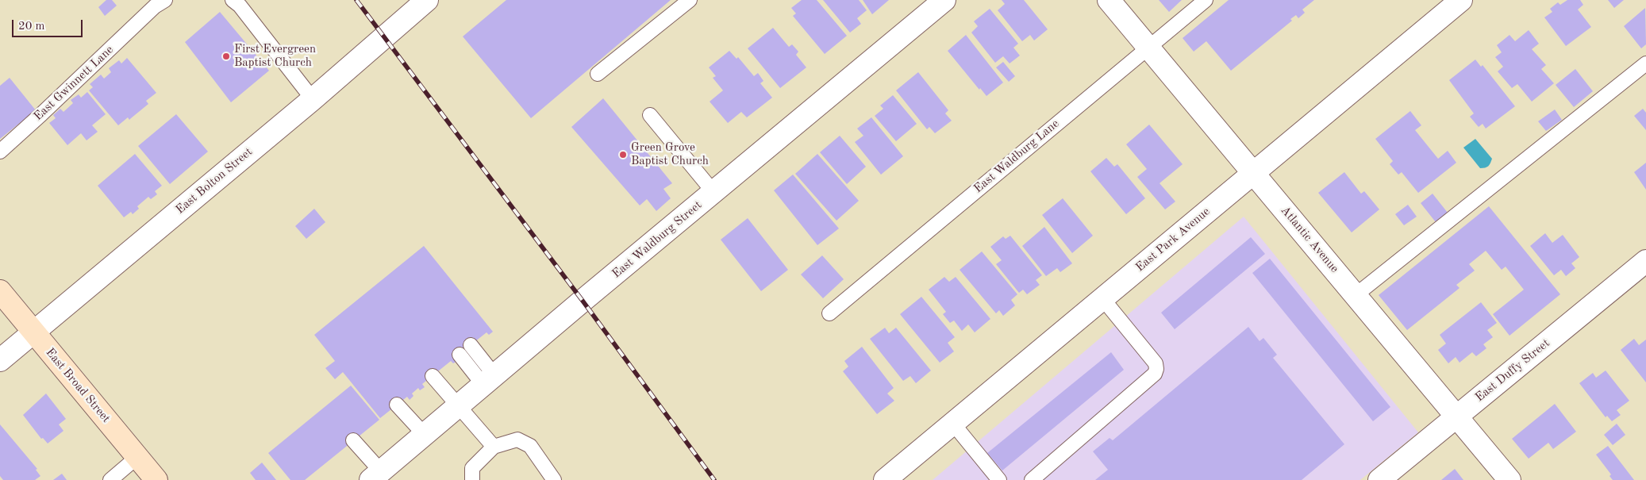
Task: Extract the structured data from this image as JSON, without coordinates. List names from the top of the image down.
{
  "streets": {
    "main road": ["East Broad Street"],
    "street": [
      "East Bolton Street",
      "East Waldburg Street",
      "East Park Avenue",
      "Atlantic Avenue",
      "East Duffy Street"
    ],
    "lane": ["East Gwinnett Lane", "East Waldburg Lane"]
  },
  "crossings": [
    ["East Waldburg Lane", "Atlantic Avenue"],
    ["East Bolton Street", "East Broad Street"],
    ["East Park Avenue", "Atlantic Avenue"],
    ["Atlantic Avenue", "East Duffy Street"]
  ],
  "places": ["First Evergreen Baptist Church", "Green Grove Baptist Church"],
  "scale_bar": "20 m"
}
